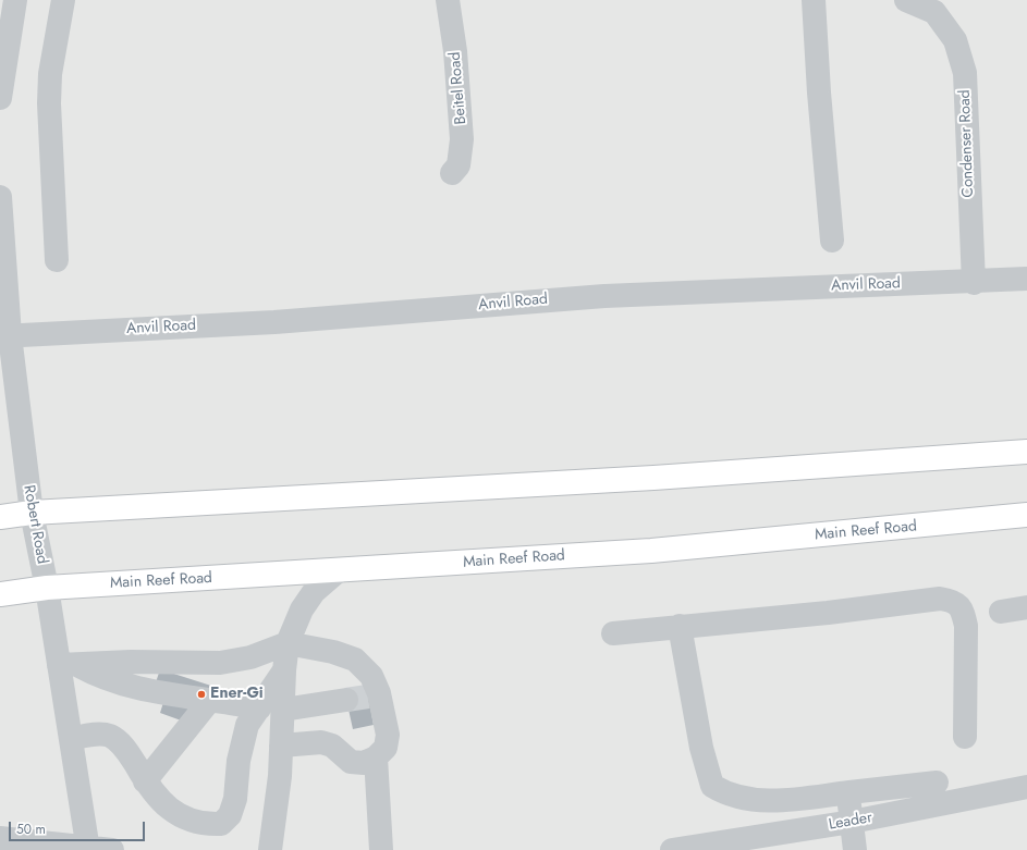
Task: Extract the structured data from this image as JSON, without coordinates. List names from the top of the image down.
{
  "streets": {
    "main road": ["Main Reef Road"],
    "street": [
      "Beitel Road",
      "Condenser Road",
      "Anvil Road",
      "Robert Road",
      "Leader"
    ]
  },
  "crossings": [
    ["Condenser Road", "Anvil Road"],
    ["Anvil Road", "Robert Road"],
    ["Robert Road", "Main Reef Road"]
  ],
  "places": ["Ener-Gi"],
  "scale_bar": "50 m"
}
